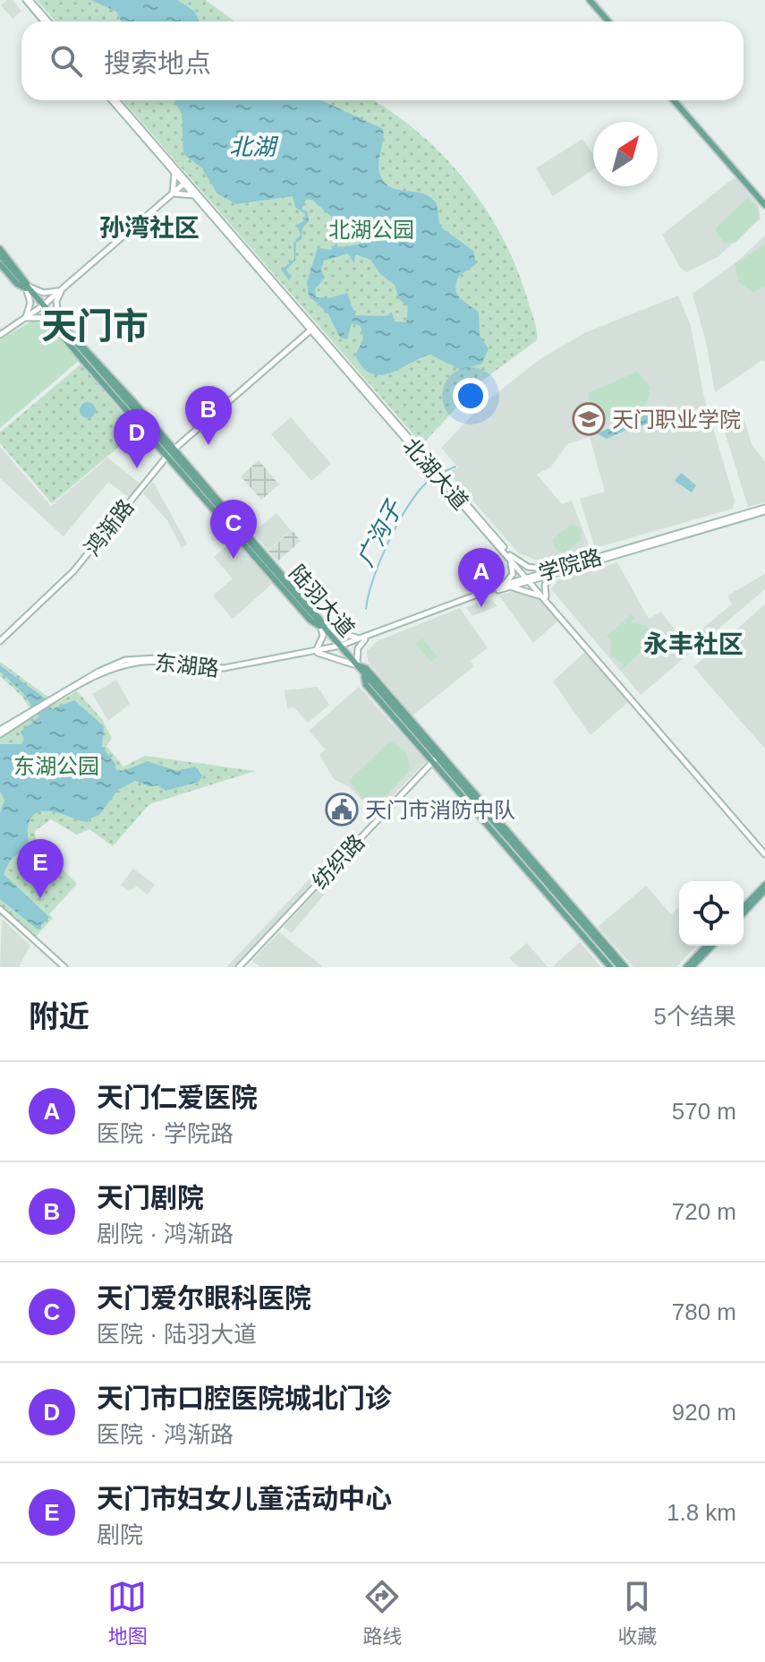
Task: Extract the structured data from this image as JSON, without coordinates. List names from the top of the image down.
{
  "streets": {
    "main road": [
      "北湖大道",
      "鸿渐路",
      "学院路",
      "陆羽大道",
      "东湖路",
      "纺织路"
    ]
  },
  "crossings": [
    ["北湖大道", "鸿渐路"],
    ["北湖大道", "学院路"],
    ["学院路", "陆羽大道"],
    ["学院路", "东湖路"],
    ["陆羽大道", "东湖路"],
    ["陆羽大道", "纺织路"]
  ],
  "districts": ["孙湾社区", "天门市", "永丰社区"],
  "water": ["北湖", "广沟子"],
  "parks": ["北湖公园", "东湖公园"],
  "places": {
    "school or university": ["天门职业学院"],
    "public building": ["天门市消防中队"]
  },
  "north": "top right",
  "page": {
    "search": "搜索地点",
    "pins": [
      "B",
      "D",
      "C",
      "A",
      "E"
    ],
    "heading": ["附近", "5个结果"],
    "list": [
      {
        "mark": "A",
        "name": "天门仁爱医院",
        "note": "医院 · 学院路",
        "value": "570 m"
      },
      {
        "mark": "B",
        "name": "天门剧院",
        "note": "剧院 · 鸿渐路",
        "value": "720 m"
      },
      {
        "mark": "C",
        "name": "天门爱尔眼科医院",
        "note": "医院 · 陆羽大道",
        "value": "780 m"
      },
      {
        "mark": "D",
        "name": "天门市口腔医院城北门诊",
        "note": "医院 · 鸿渐路",
        "value": "920 m"
      },
      {
        "mark": "E",
        "name": "天门市妇女儿童活动中心",
        "note": "剧院",
        "value": "1.8 km"
      }
    ],
    "nav": ["地图", "路线", "收藏"]
  }
}
